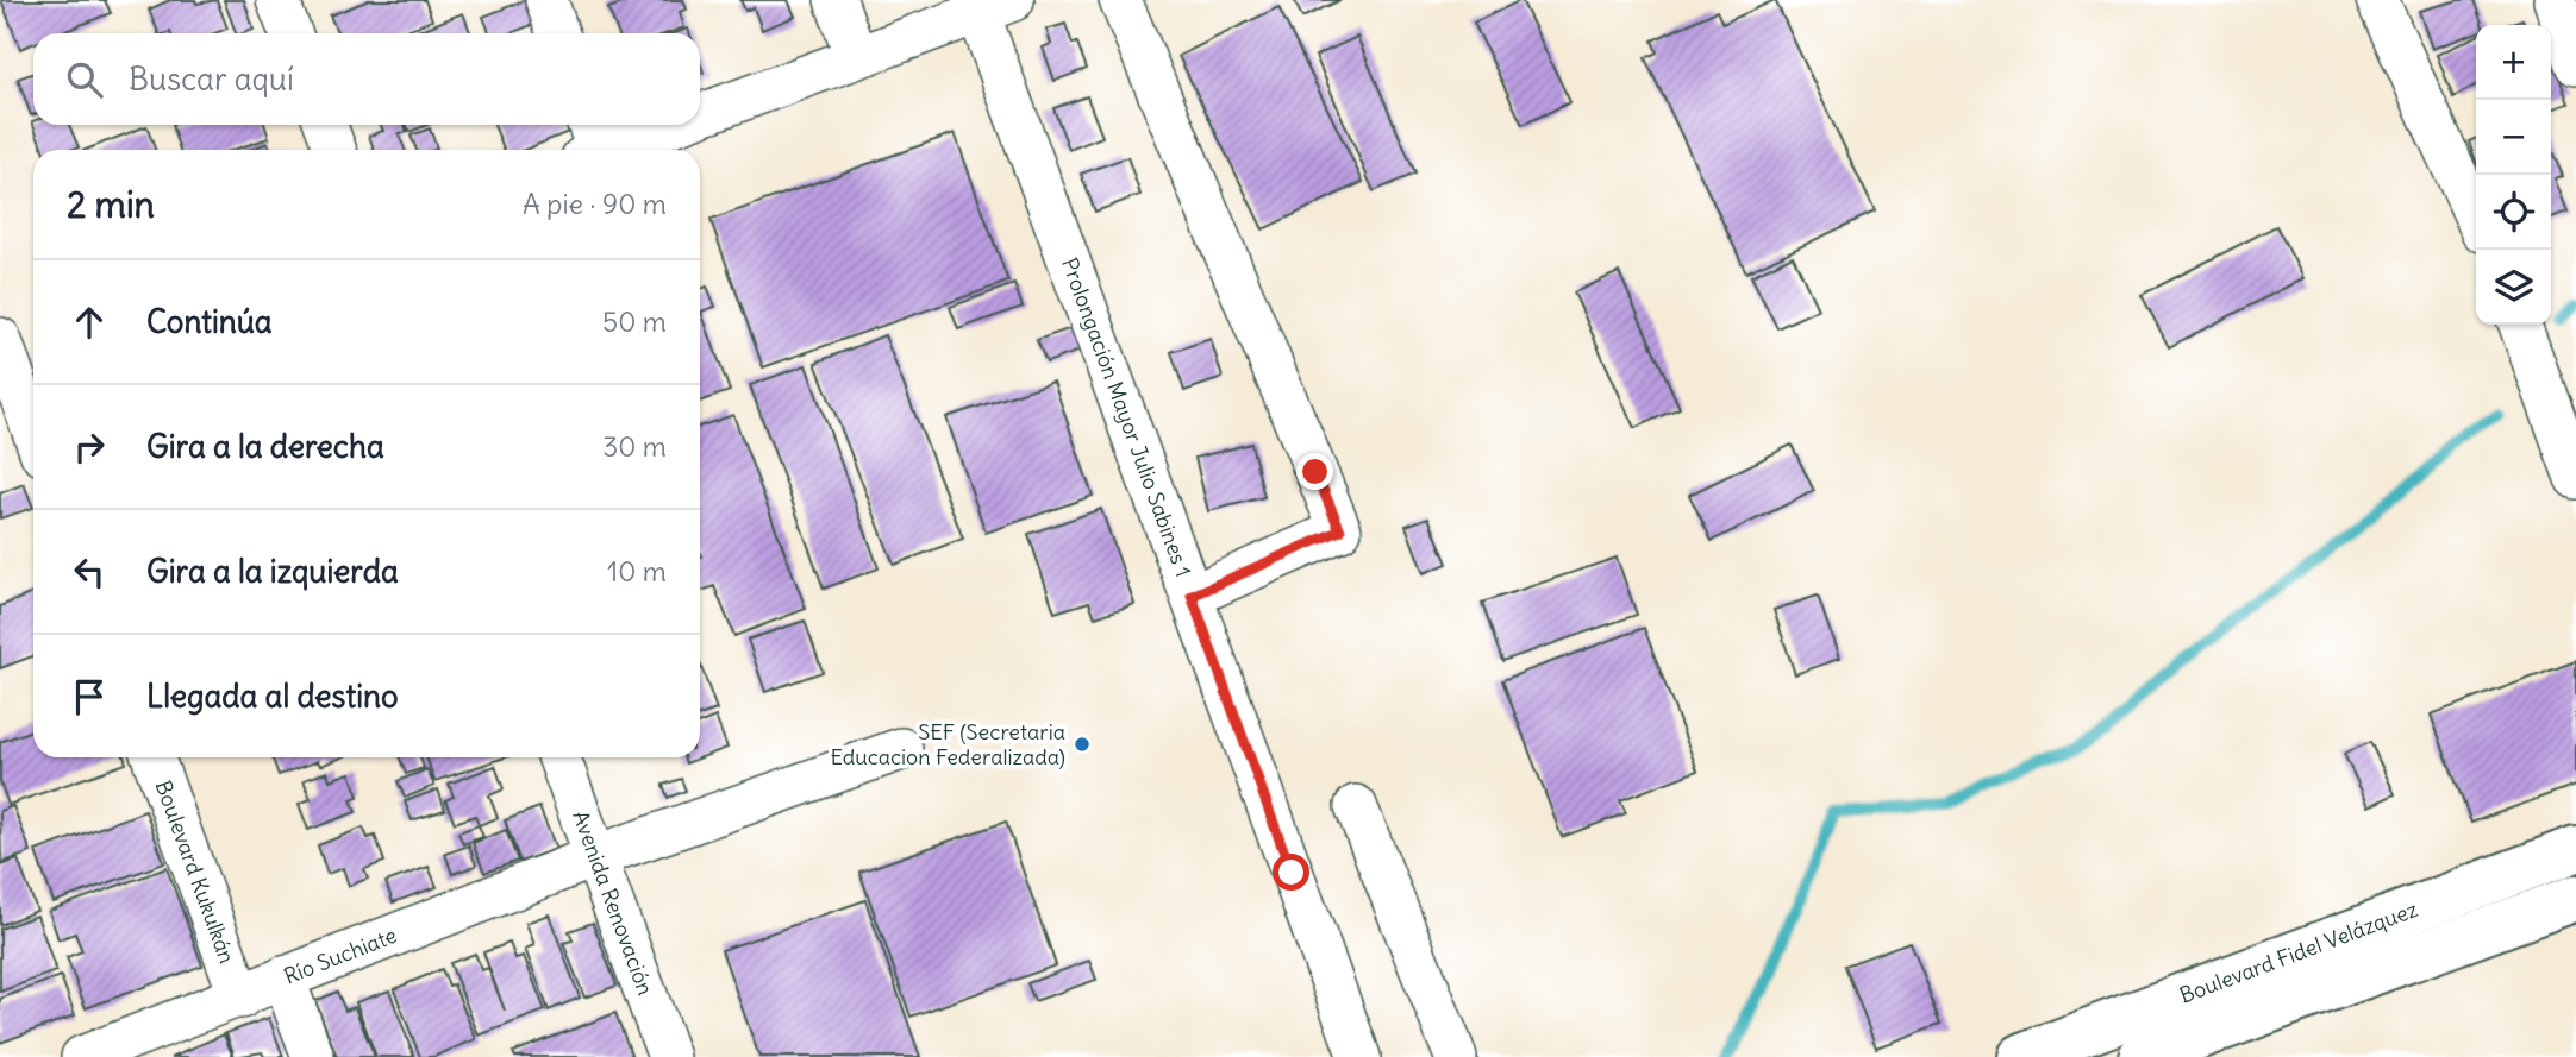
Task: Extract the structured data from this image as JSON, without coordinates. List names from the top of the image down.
{
  "streets": {
    "main road": ["Boulevard Fidel Velázquez"],
    "street": [
      "Prolongación Mayor Julio Sabines 1",
      "Boulevard Kukulkán",
      "Avenida Renovación",
      "Río Suchiate"
    ]
  },
  "crossings": [
    ["Boulevard Kukulkán", "Río Suchiate"],
    ["Avenida Renovación", "Río Suchiate"]
  ],
  "places": ["SEF (Secretaria Educacion Federalizada)"],
  "page": {
    "map_buttons": ["+", "−"],
    "search": "Buscar aquí",
    "heading": ["2 min", "A pie · 90 m"],
    "list": [
      ["Continúa", "50 m"],
      ["Gira a la derecha", "30 m"],
      ["Gira a la izquierda", "10 m"],
      "Llegada al destino"
    ]
  }
}
